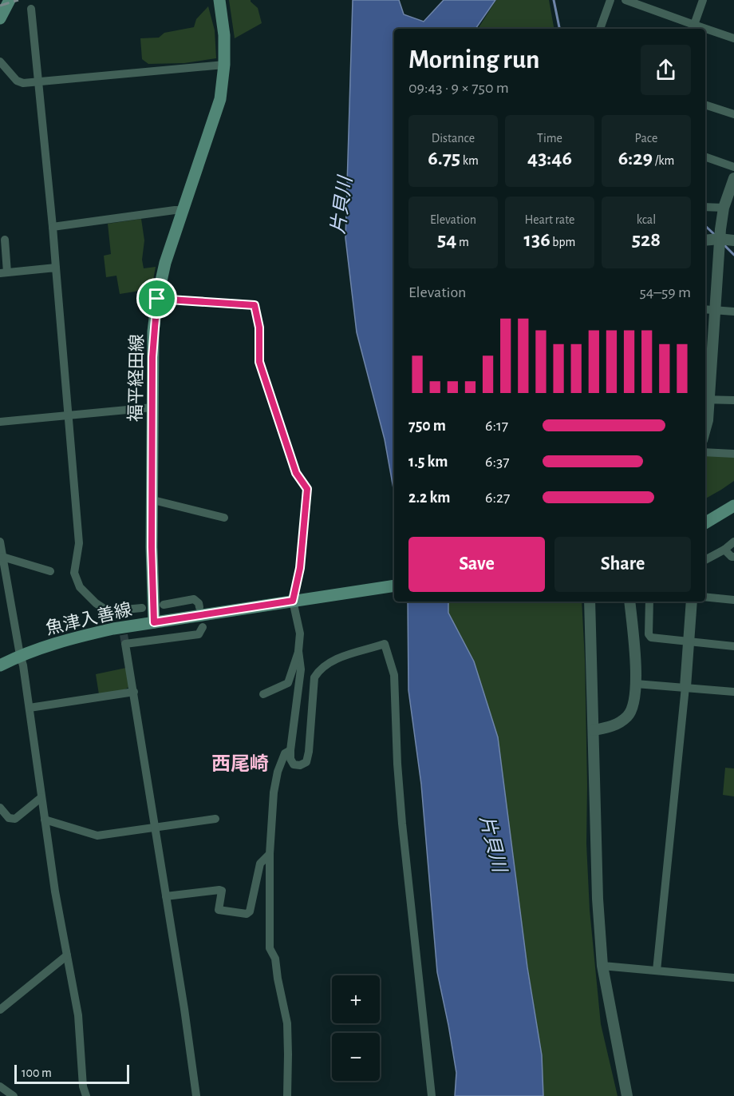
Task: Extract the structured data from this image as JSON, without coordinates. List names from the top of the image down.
{
  "streets": {
    "main road": ["福平経田線", "魚津入善線"]
  },
  "crossings": [
    ["福平経田線", "魚津入善線"]
  ],
  "districts": ["西尾崎"],
  "water": ["片貝川"],
  "scale_bar": "100 m",
  "page": {
    "heading": ["Morning run", "09:43 · 9 × 750 m"],
    "stats": [
      ["Distance", "6.75 km"],
      ["Time", "43:46"],
      ["Pace", "6:29 /km"],
      ["Elevation", "54 m"],
      ["Heart rate", "136 bpm"],
      ["kcal", "528"]
    ],
    "chart": ["Elevation", "54–59 m"],
    "list": [
      {
        "name": "750 m",
        "note": "6:17"
      },
      {
        "name": "1.5 km",
        "note": "6:37"
      },
      {
        "name": "2.2 km",
        "note": "6:27"
      }
    ],
    "buttons": ["Save", "Share"],
    "map_buttons": ["+", "−"],
    "scale": "100 m"
  }
}
